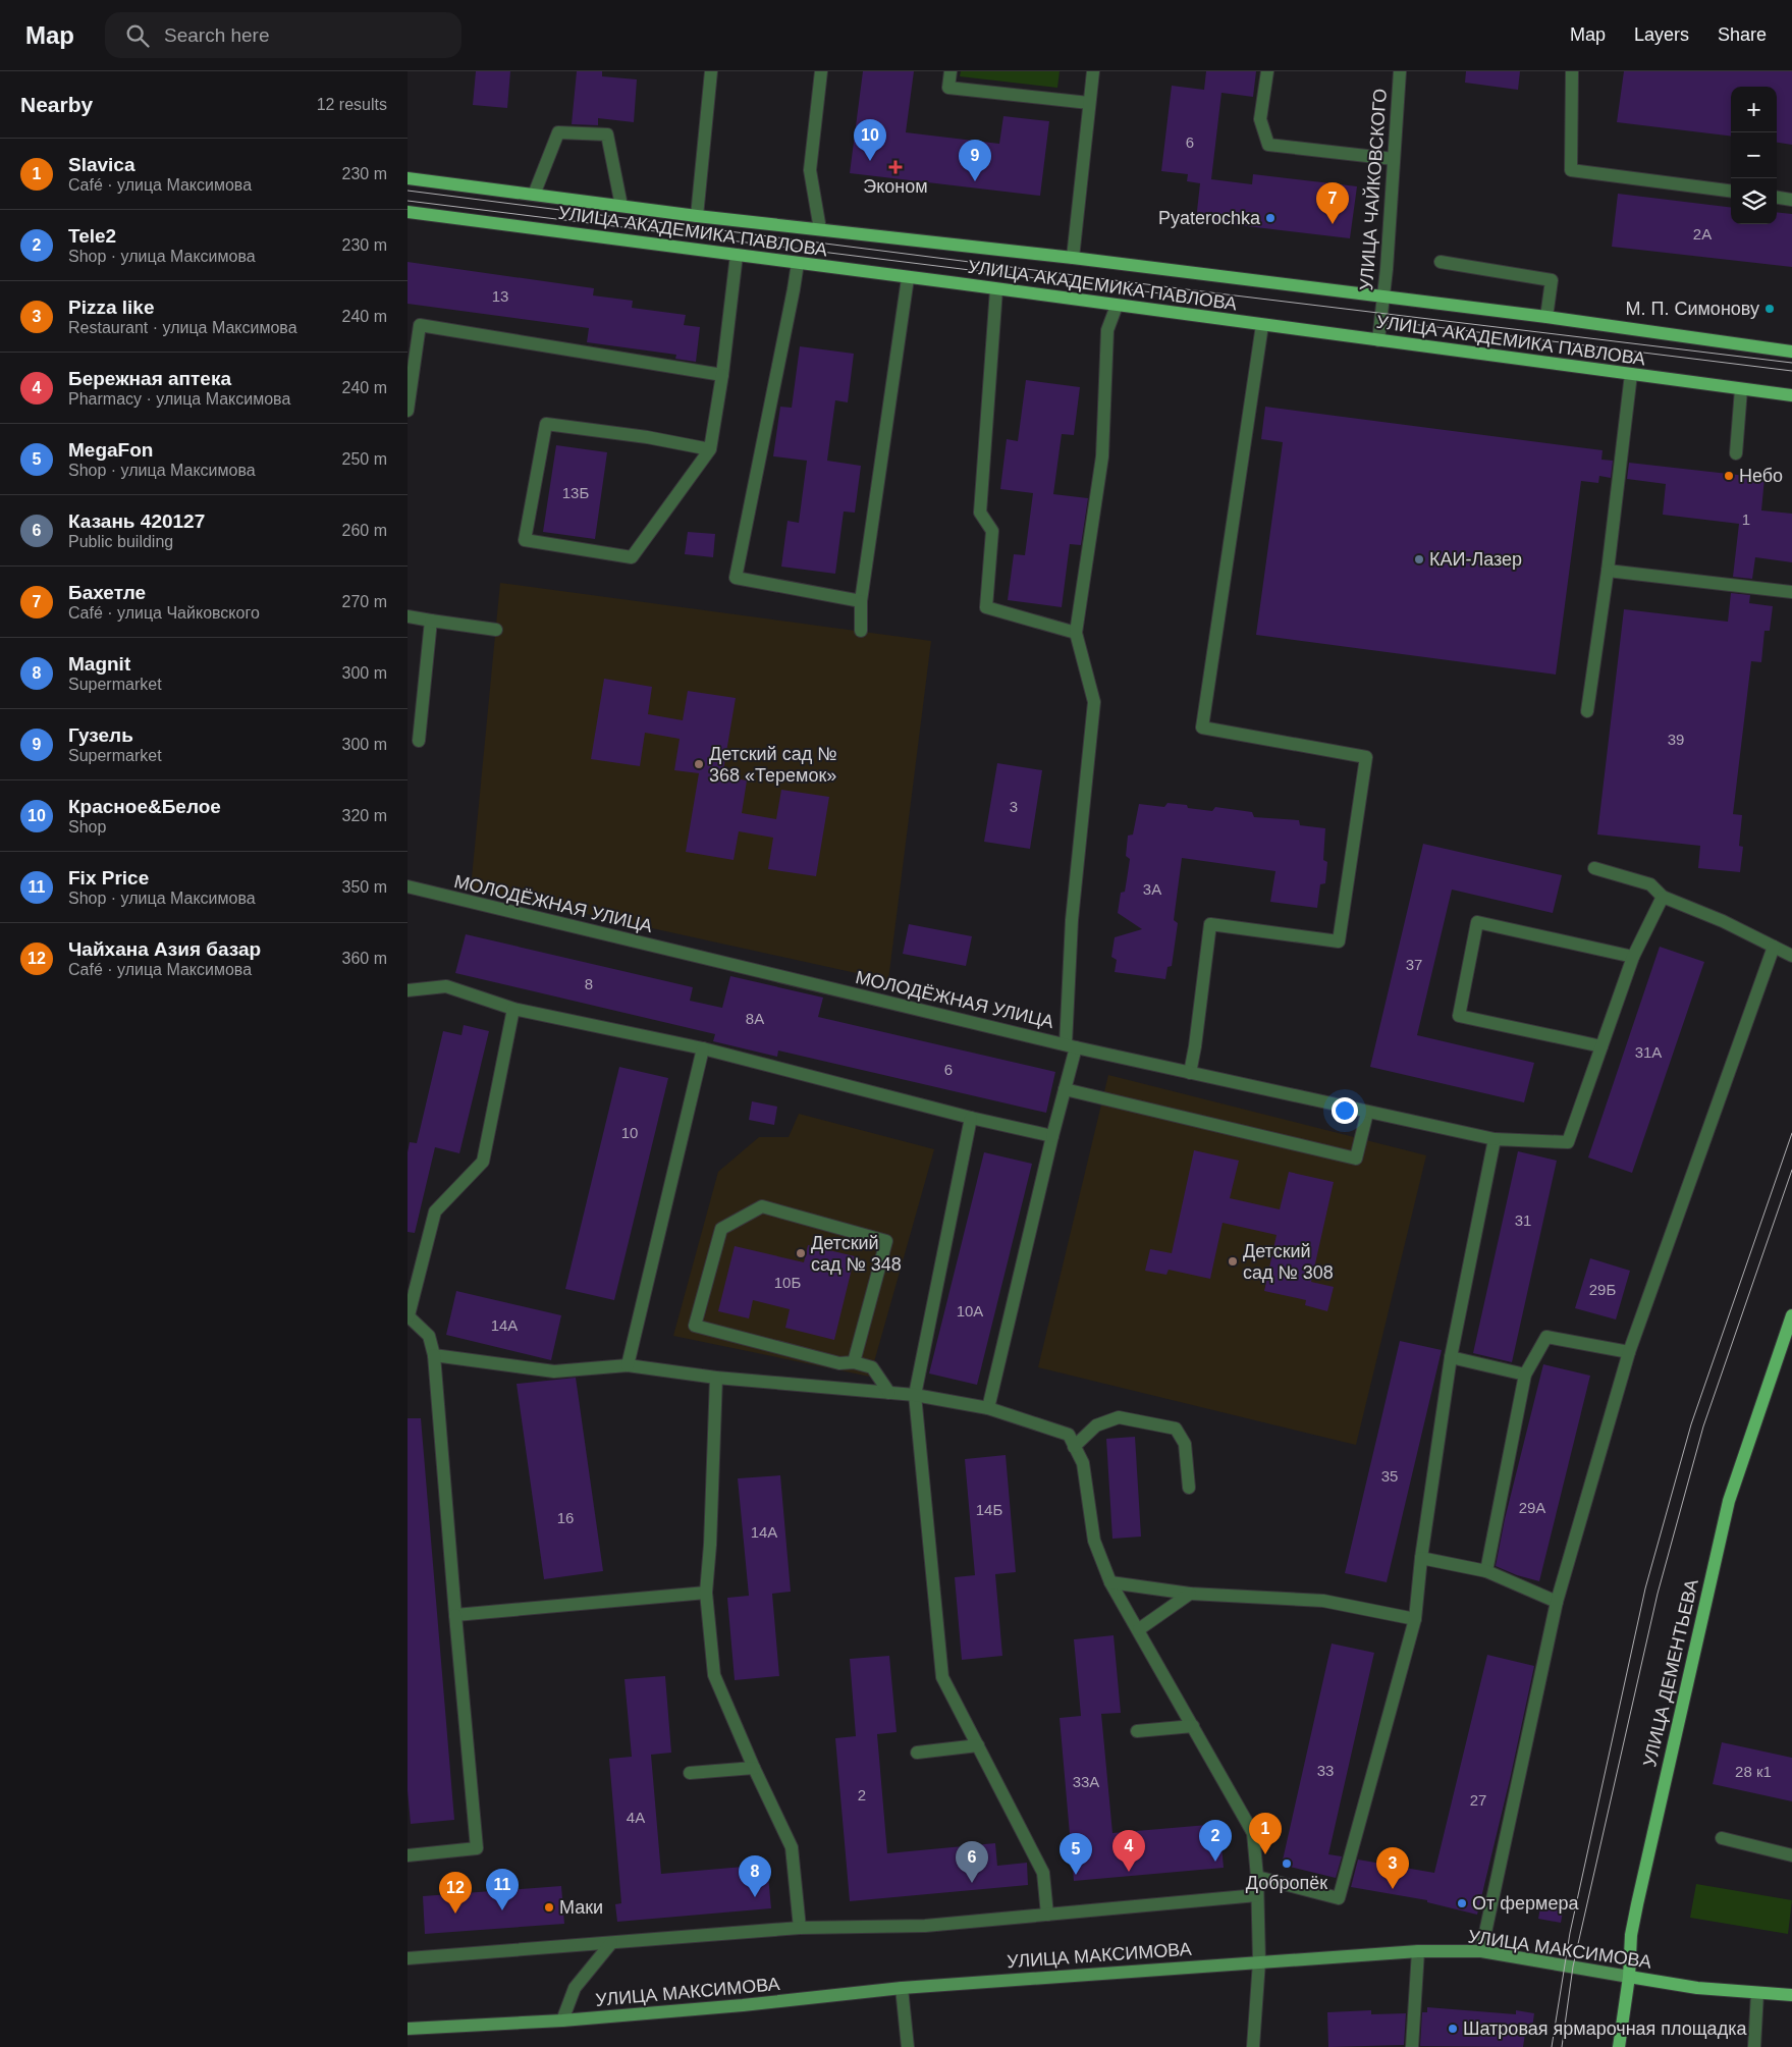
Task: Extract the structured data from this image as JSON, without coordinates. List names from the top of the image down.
{
  "streets": {
    "main road": ["УЛИЦА АКАДЕМИКА ПАВЛОВА", "УЛИЦА ДЕМЕНТЬЕВА", "УЛИЦА МАКСИМОВА"],
    "street": ["УЛИЦА ЧАЙКОВСКОГО", "МОЛОДЁЖНАЯ УЛИЦА"]
  },
  "crossings": [
    ["УЛИЦА ЧАЙКОВСКОГО", "УЛИЦА АКАДЕМИКА ПАВЛОВА"],
    ["УЛИЦА ДЕМЕНТЬЕВА", "УЛИЦА МАКСИМОВА"]
  ],
  "places": {
    "health": ["Эконом"],
    "other": [
      "Pyaterochka",
      "М. П. Симонову",
      "Небо",
      "КАИ-Лазер",
      "Детский сад № 368 «Теремок»",
      "Детский сад № 348",
      "Детский сад № 308",
      "Добропёк",
      "От фермера",
      "Маки",
      "Шатровая ярмарочная площадка"
    ]
  },
  "house_numbers": [
    "6",
    "2А",
    "13",
    "13Б",
    "1",
    "39",
    "3",
    "3А",
    "37",
    "8",
    "8А",
    "31А",
    "6",
    "10",
    "31",
    "10Б",
    "29Б",
    "10А",
    "14А",
    "35",
    "29А",
    "14Б",
    "16",
    "14А",
    "33",
    "28 к1",
    "33А",
    "2",
    "27",
    "4А"
  ],
  "page": {
    "header": "Map",
    "search": "Search here",
    "nav": ["Map", "Layers", "Share"],
    "heading": ["Nearby", "12 results"],
    "map_buttons": ["+", "−"],
    "pins": [
      "10",
      "9",
      "7",
      "1",
      "2",
      "4",
      "5",
      "6",
      "3",
      "8",
      "11",
      "12"
    ],
    "list": [
      {
        "mark": "1",
        "name": "Slavica",
        "note": "Café · улица Максимова",
        "value": "230 m"
      },
      {
        "mark": "2",
        "name": "Tele2",
        "note": "Shop · улица Максимова",
        "value": "230 m"
      },
      {
        "mark": "3",
        "name": "Pizza like",
        "note": "Restaurant · улица Максимова",
        "value": "240 m"
      },
      {
        "mark": "4",
        "name": "Бережная аптека",
        "note": "Pharmacy · улица Максимова",
        "value": "240 m"
      },
      {
        "mark": "5",
        "name": "MegaFon",
        "note": "Shop · улица Максимова",
        "value": "250 m"
      },
      {
        "mark": "6",
        "name": "Казань 420127",
        "note": "Public building",
        "value": "260 m"
      },
      {
        "mark": "7",
        "name": "Бахетле",
        "note": "Café · улица Чайковского",
        "value": "270 m"
      },
      {
        "mark": "8",
        "name": "Magnit",
        "note": "Supermarket",
        "value": "300 m"
      },
      {
        "mark": "9",
        "name": "Гузель",
        "note": "Supermarket",
        "value": "300 m"
      },
      {
        "mark": "10",
        "name": "Красное&Белое",
        "note": "Shop",
        "value": "320 m"
      },
      {
        "mark": "11",
        "name": "Fix Price",
        "note": "Shop · улица Максимова",
        "value": "350 m"
      },
      {
        "mark": "12",
        "name": "Чайхана Азия базар",
        "note": "Café · улица Максимова",
        "value": "360 m"
      }
    ]
  }
}
